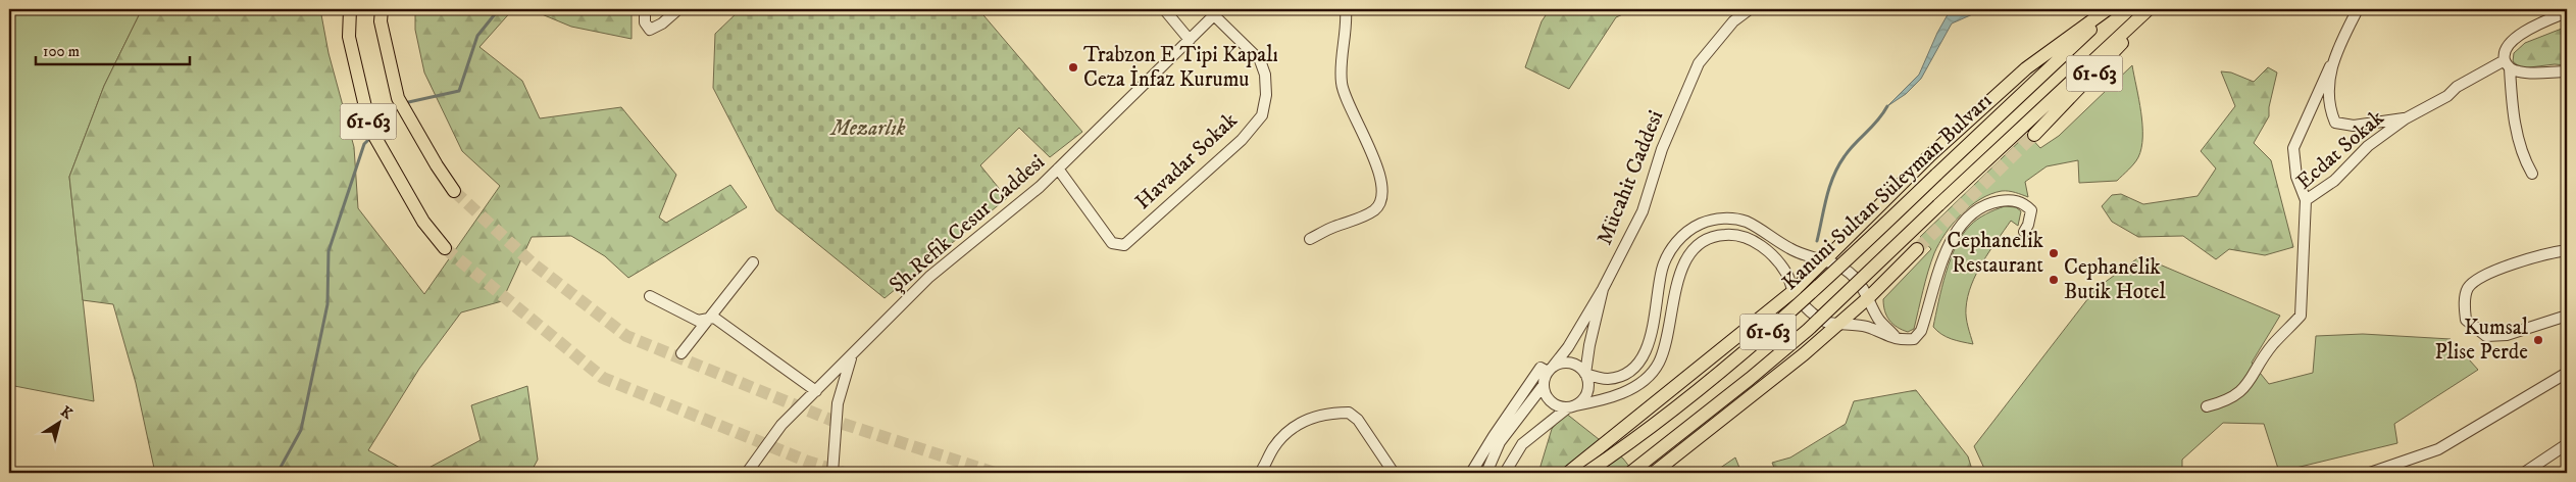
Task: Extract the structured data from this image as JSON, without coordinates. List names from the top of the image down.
{
  "streets": {
    "main road": ["61-63", "Kanuni Sultan Süleyman Bulvarı"],
    "street": [
      "Ecdat Sokak",
      "Havadar Sokak",
      "Mücahit Caddesi",
      "Şh.Refik Cesur Caddesi"
    ]
  },
  "crossings": [
    ["61-63", "Kanuni Sultan Süleyman Bulvarı"],
    ["Havadar Sokak", "Şh.Refik Cesur Caddesi"]
  ],
  "parks": ["Mezarlık"],
  "places": [
    "Trabzon E Tipi Kapalı Ceza İnfaz Kurumu",
    "Cephanelik Restaurant",
    "Cephanelik Butik Hotel",
    "Kumsal Plise Perde"
  ],
  "scale_bar": "100 m",
  "north": "top right"
}
